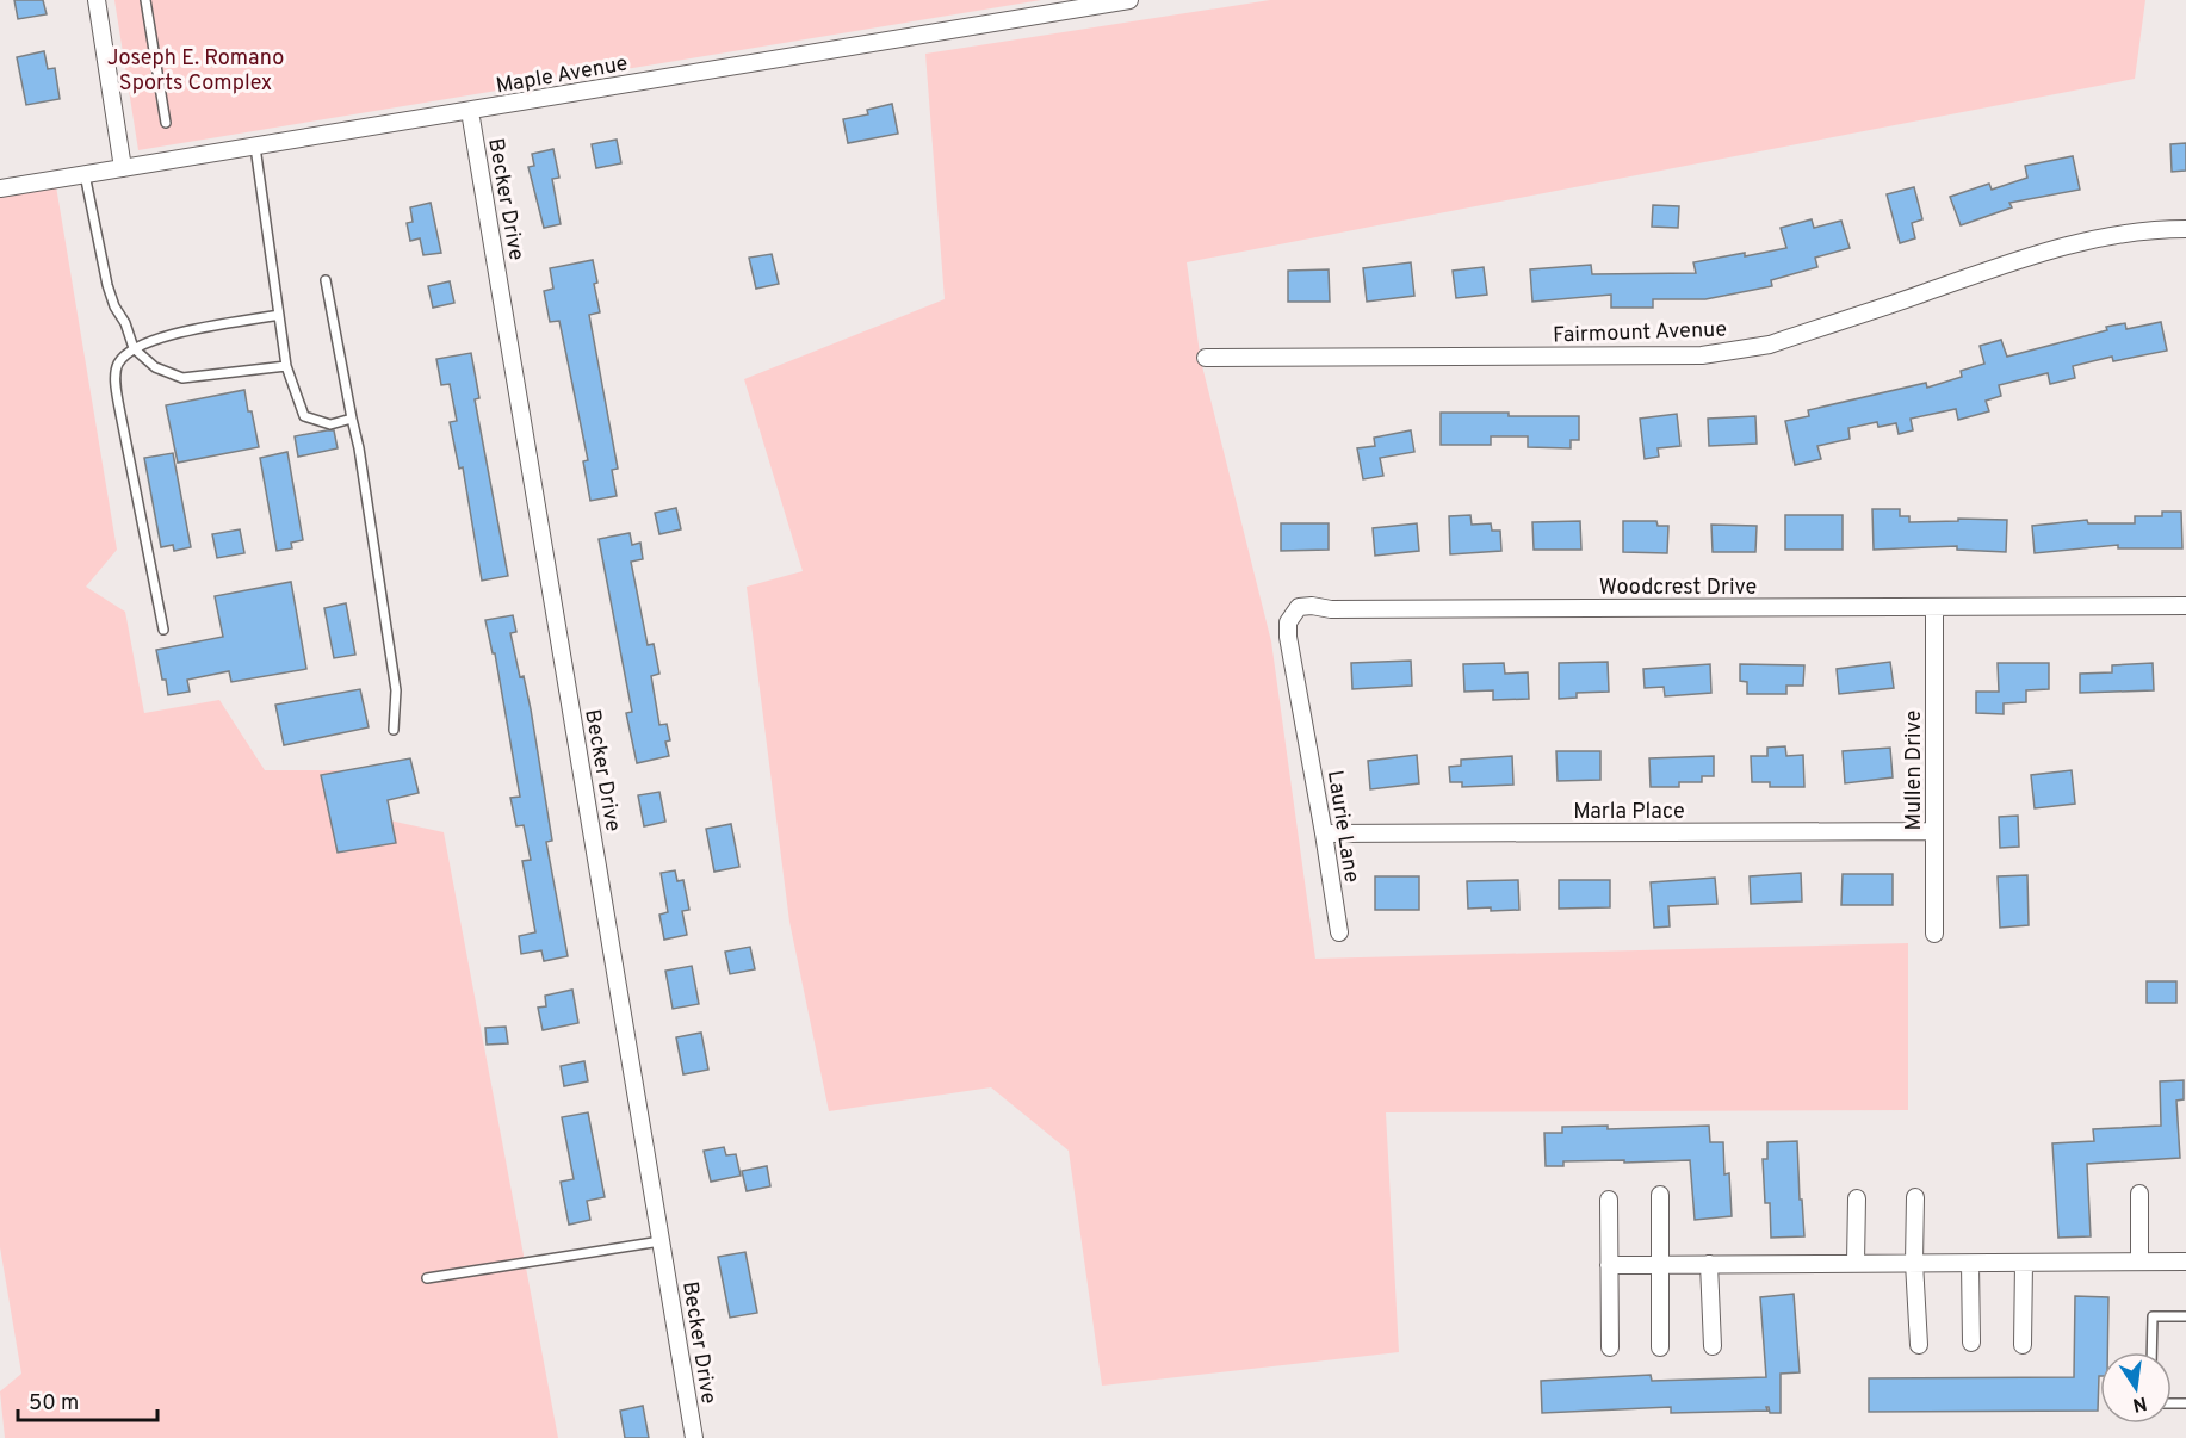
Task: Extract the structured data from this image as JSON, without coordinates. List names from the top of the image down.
{
  "streets": {
    "street": [
      "Maple Avenue",
      "Becker Drive",
      "Fairmount Avenue",
      "Woodcrest Drive",
      "Mullen Drive",
      "Marla Place",
      "Laurie Lane"
    ]
  },
  "crossings": [
    ["Maple Avenue", "Becker Drive"],
    ["Woodcrest Drive", "Mullen Drive"],
    ["Woodcrest Drive", "Laurie Lane"],
    ["Mullen Drive", "Marla Place"],
    ["Marla Place", "Laurie Lane"]
  ],
  "parks": ["Joseph E. Romano Sports Complex"],
  "scale_bar": "50 m",
  "north": "bottom"
}
